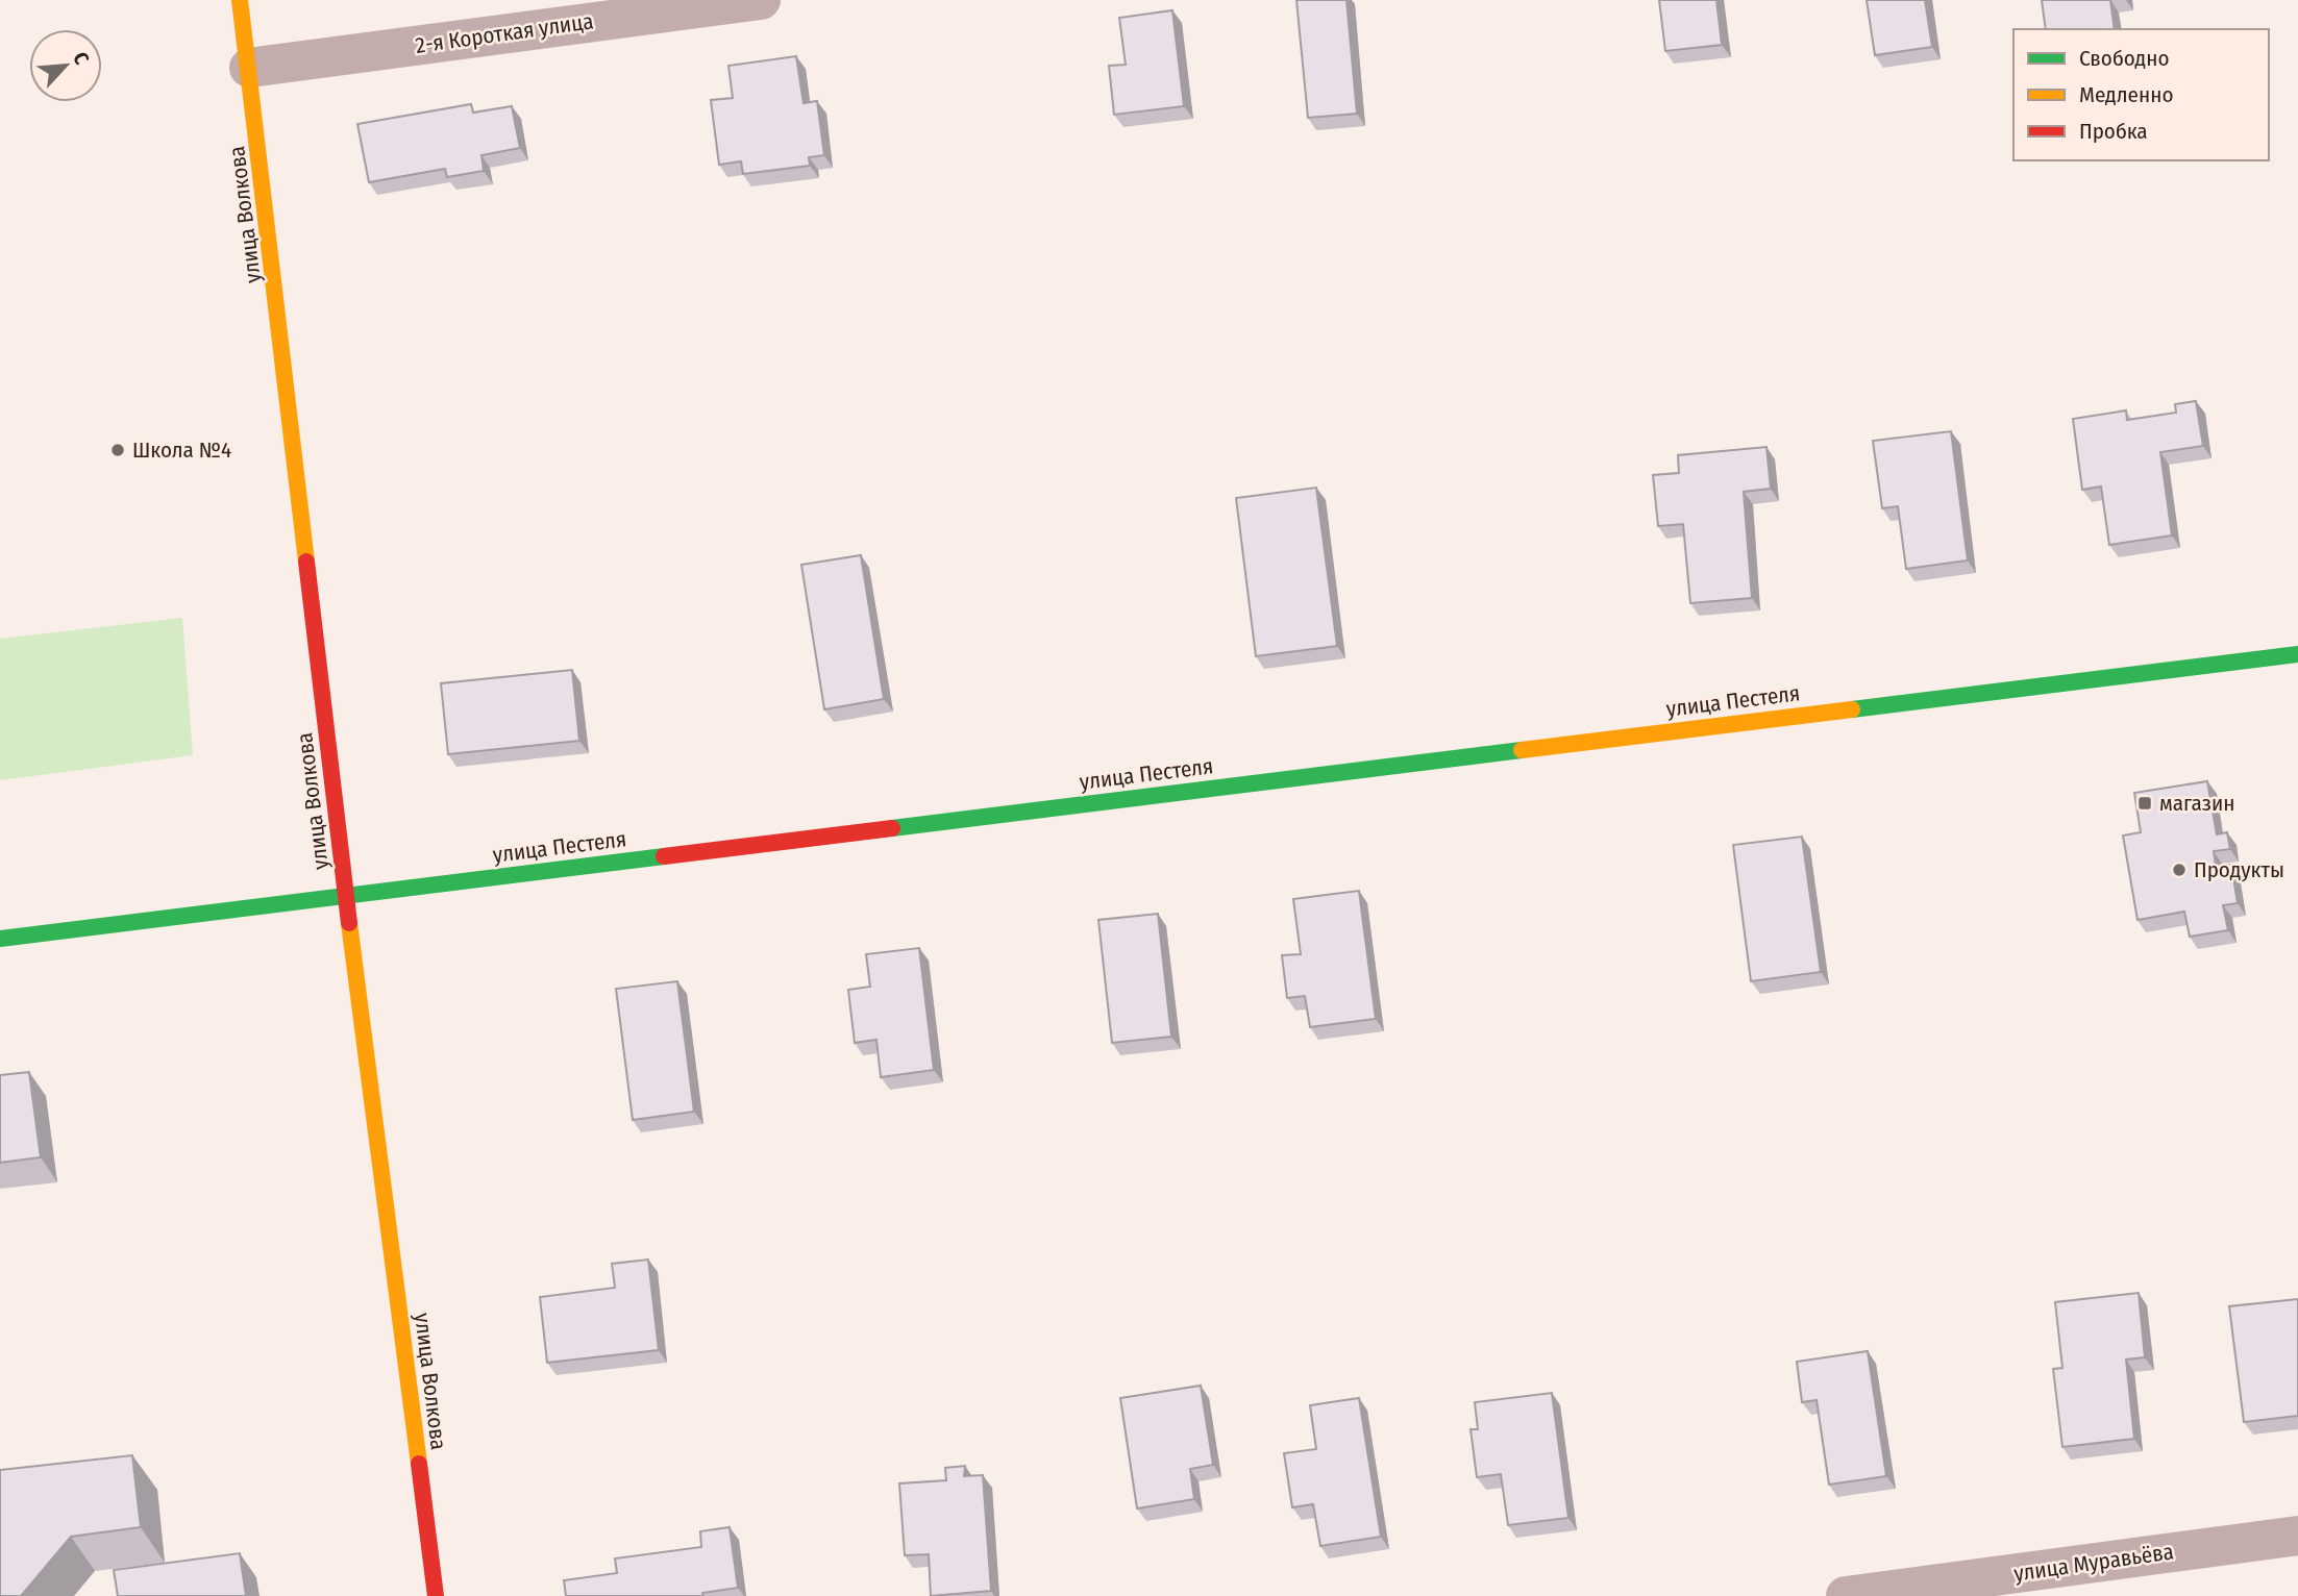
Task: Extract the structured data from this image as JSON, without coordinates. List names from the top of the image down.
{
  "streets": {
    "street": [
      "2-я Короткая улица",
      "улица Волкова",
      "улица Пестеля",
      "улица Муравьёва"
    ]
  },
  "crossings": [
    ["2-я Короткая улица", "улица Волкова"],
    ["улица Волкова", "улица Пестеля"]
  ],
  "places": {
    "other": ["Школа №4", "Продукты"],
    "transit": ["магазин"]
  },
  "legend": ["Свободно", "Медленно", "Пробка"],
  "north": "top right"
}
